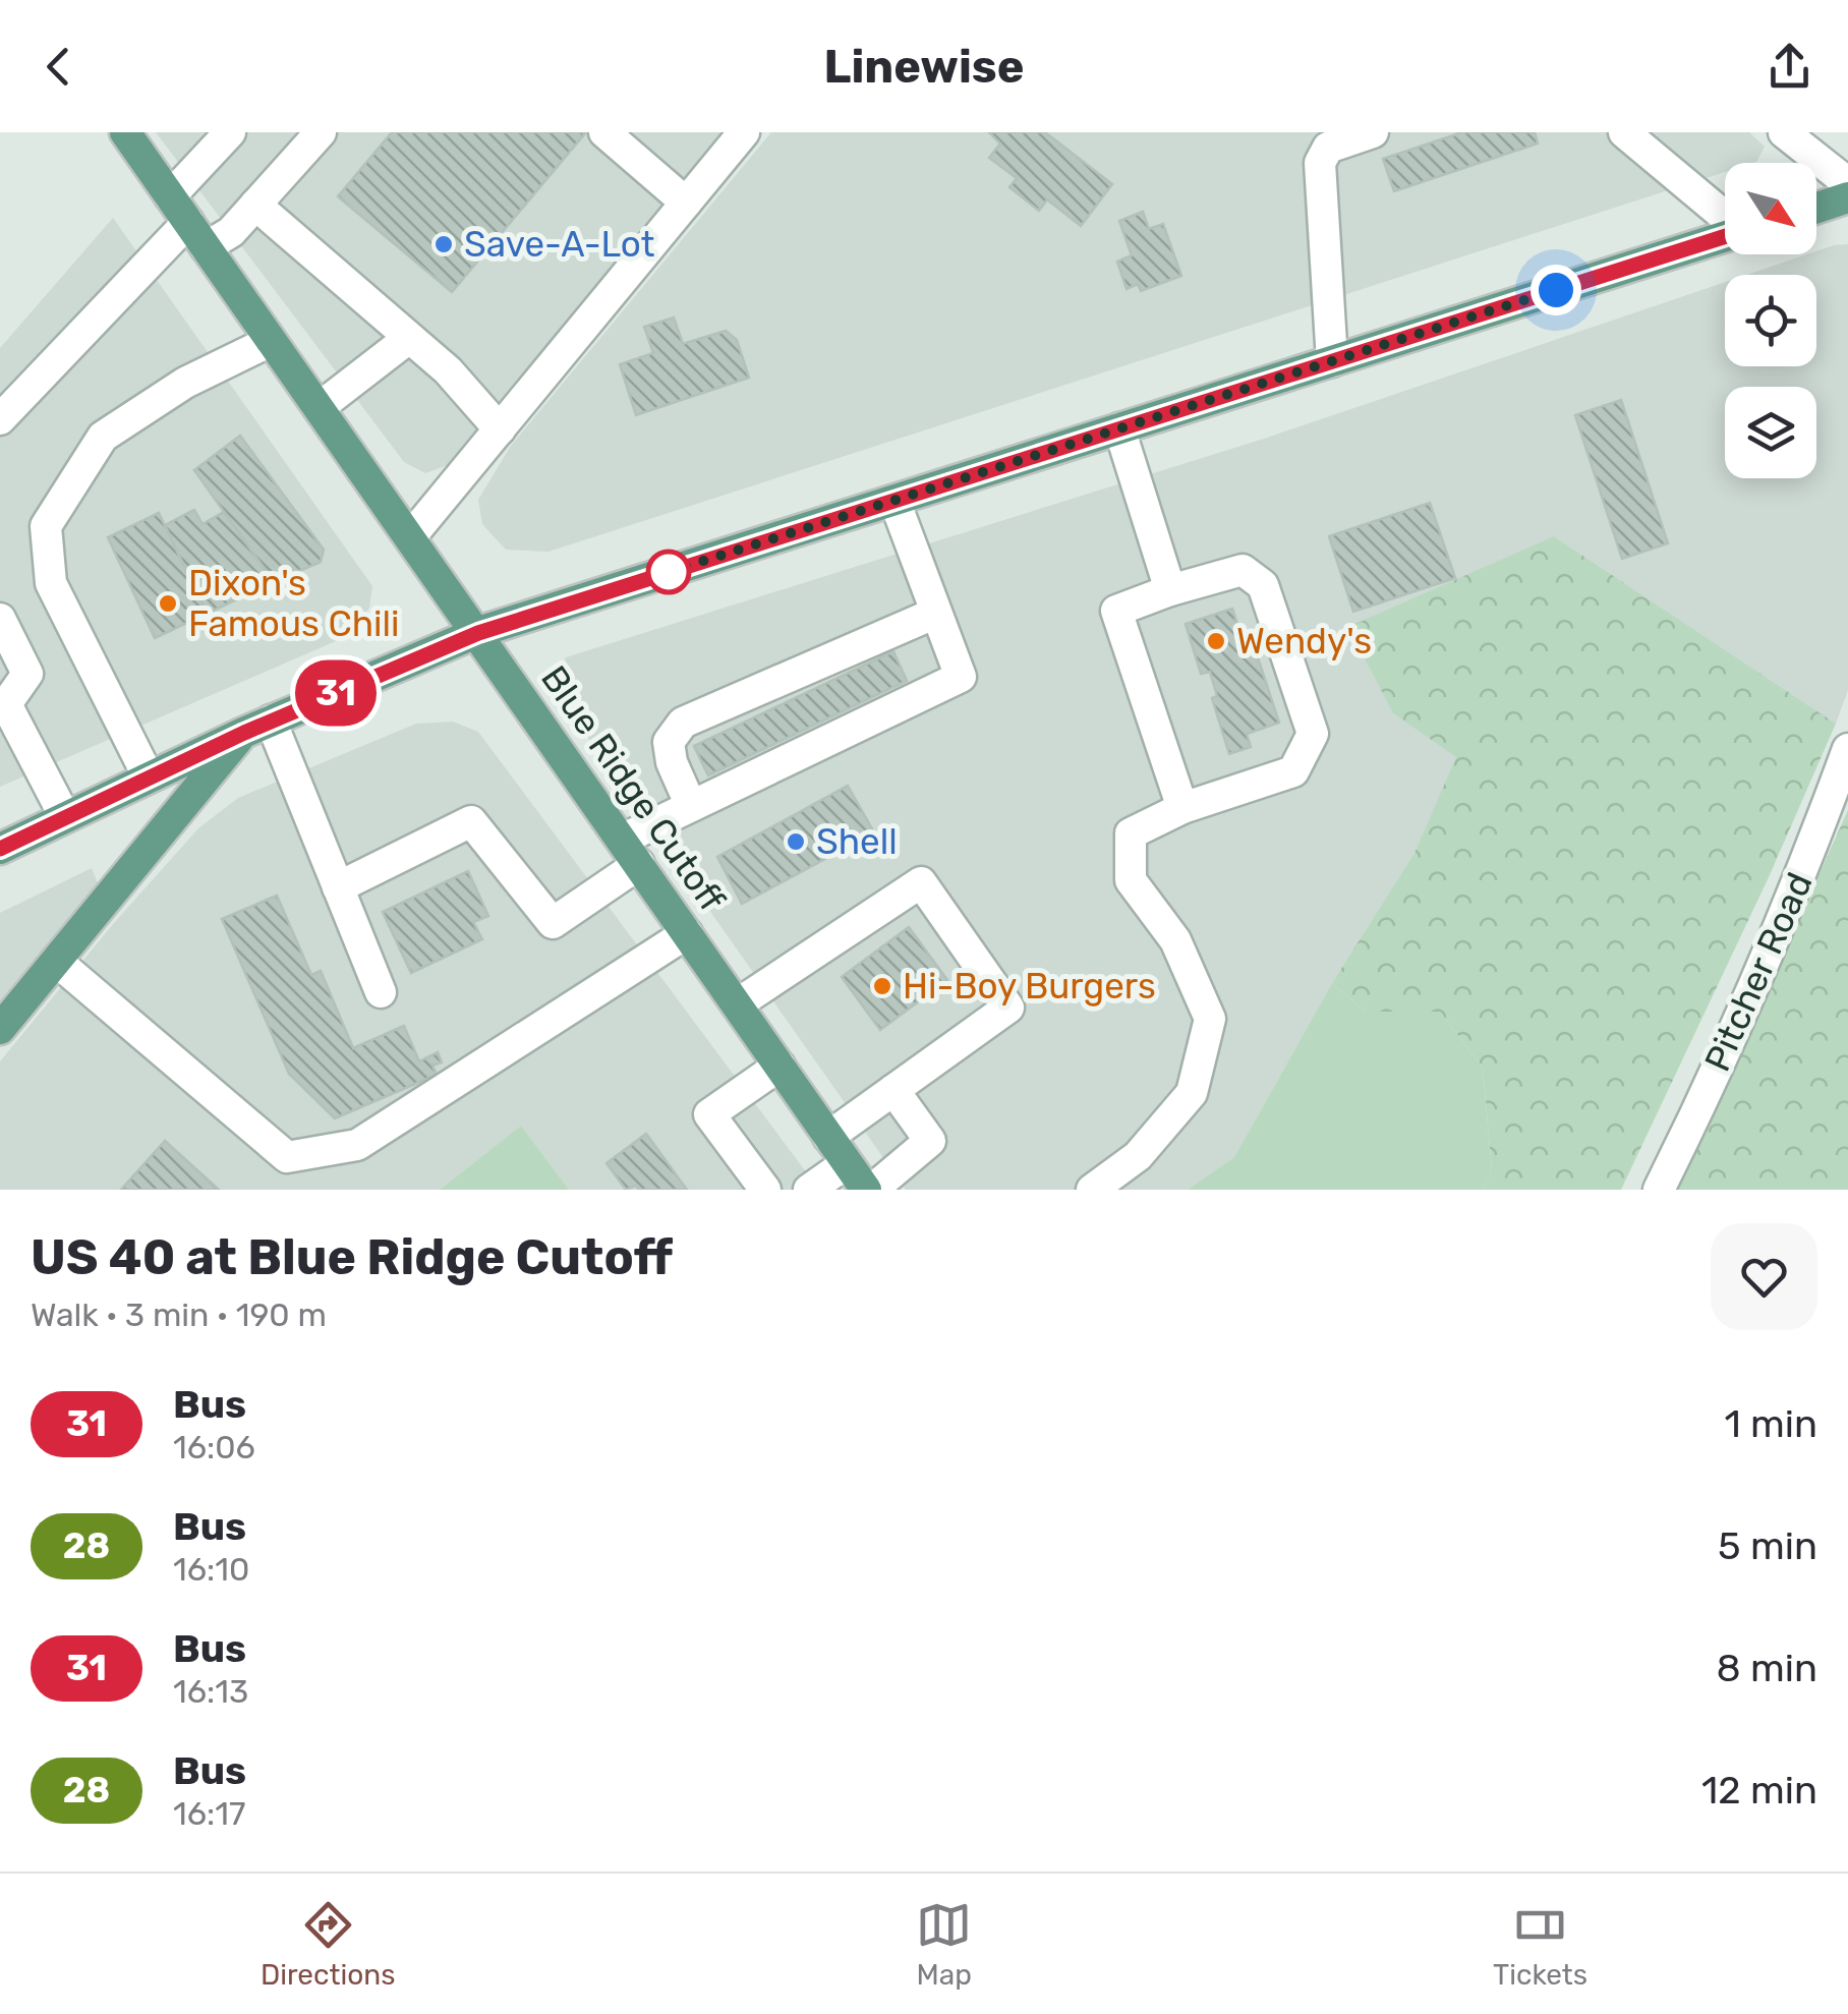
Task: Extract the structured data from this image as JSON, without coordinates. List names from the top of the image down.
{
  "streets": {
    "main road": ["Blue Ridge Cutoff"],
    "street": ["Pitcher Road"]
  },
  "places": [
    "Save-A-Lot",
    "Dixon's Famous Chili",
    "Wendy's",
    "Shell",
    "Hi-Boy Burgers"
  ],
  "lines": ["bus line 31"],
  "north": "bottom right",
  "page": {
    "header": "Linewise",
    "on_map": "31",
    "heading": ["US 40 at Blue Ridge Cutoff", "Walk · 3 min · 190 m"],
    "list": [
      {
        "mark": "31",
        "name": "Bus",
        "note": "16:06",
        "value": "1 min"
      },
      {
        "mark": "28",
        "name": "Bus",
        "note": "16:10",
        "value": "5 min"
      },
      {
        "mark": "31",
        "name": "Bus",
        "note": "16:13",
        "value": "8 min"
      },
      {
        "mark": "28",
        "name": "Bus",
        "note": "16:17",
        "value": "12 min"
      }
    ],
    "tabs": ["Directions", "Map", "Tickets"]
  }
}
